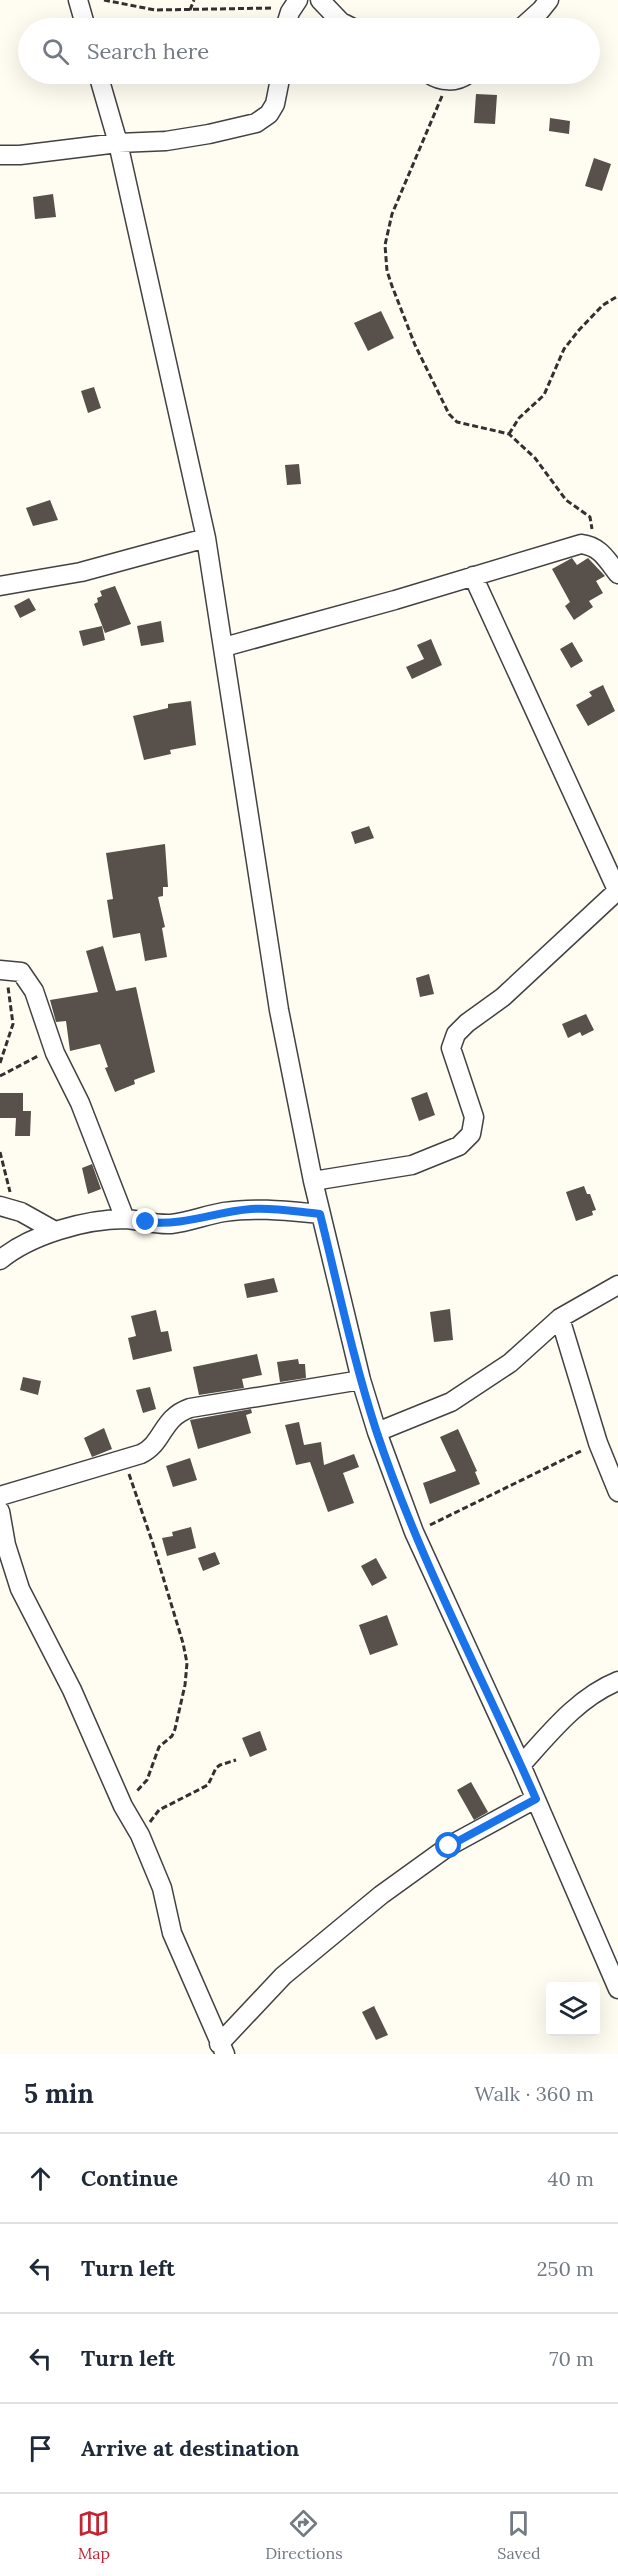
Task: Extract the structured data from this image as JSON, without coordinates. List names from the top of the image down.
{
  "page": {
    "search": "Search here",
    "heading": ["5 min", "Walk · 360 m"],
    "list": [
      ["Continue", "40 m"],
      ["Turn left", "250 m"],
      ["Turn left", "70 m"],
      "Arrive at destination"
    ],
    "nav": ["Map", "Directions", "Saved"]
  }
}
